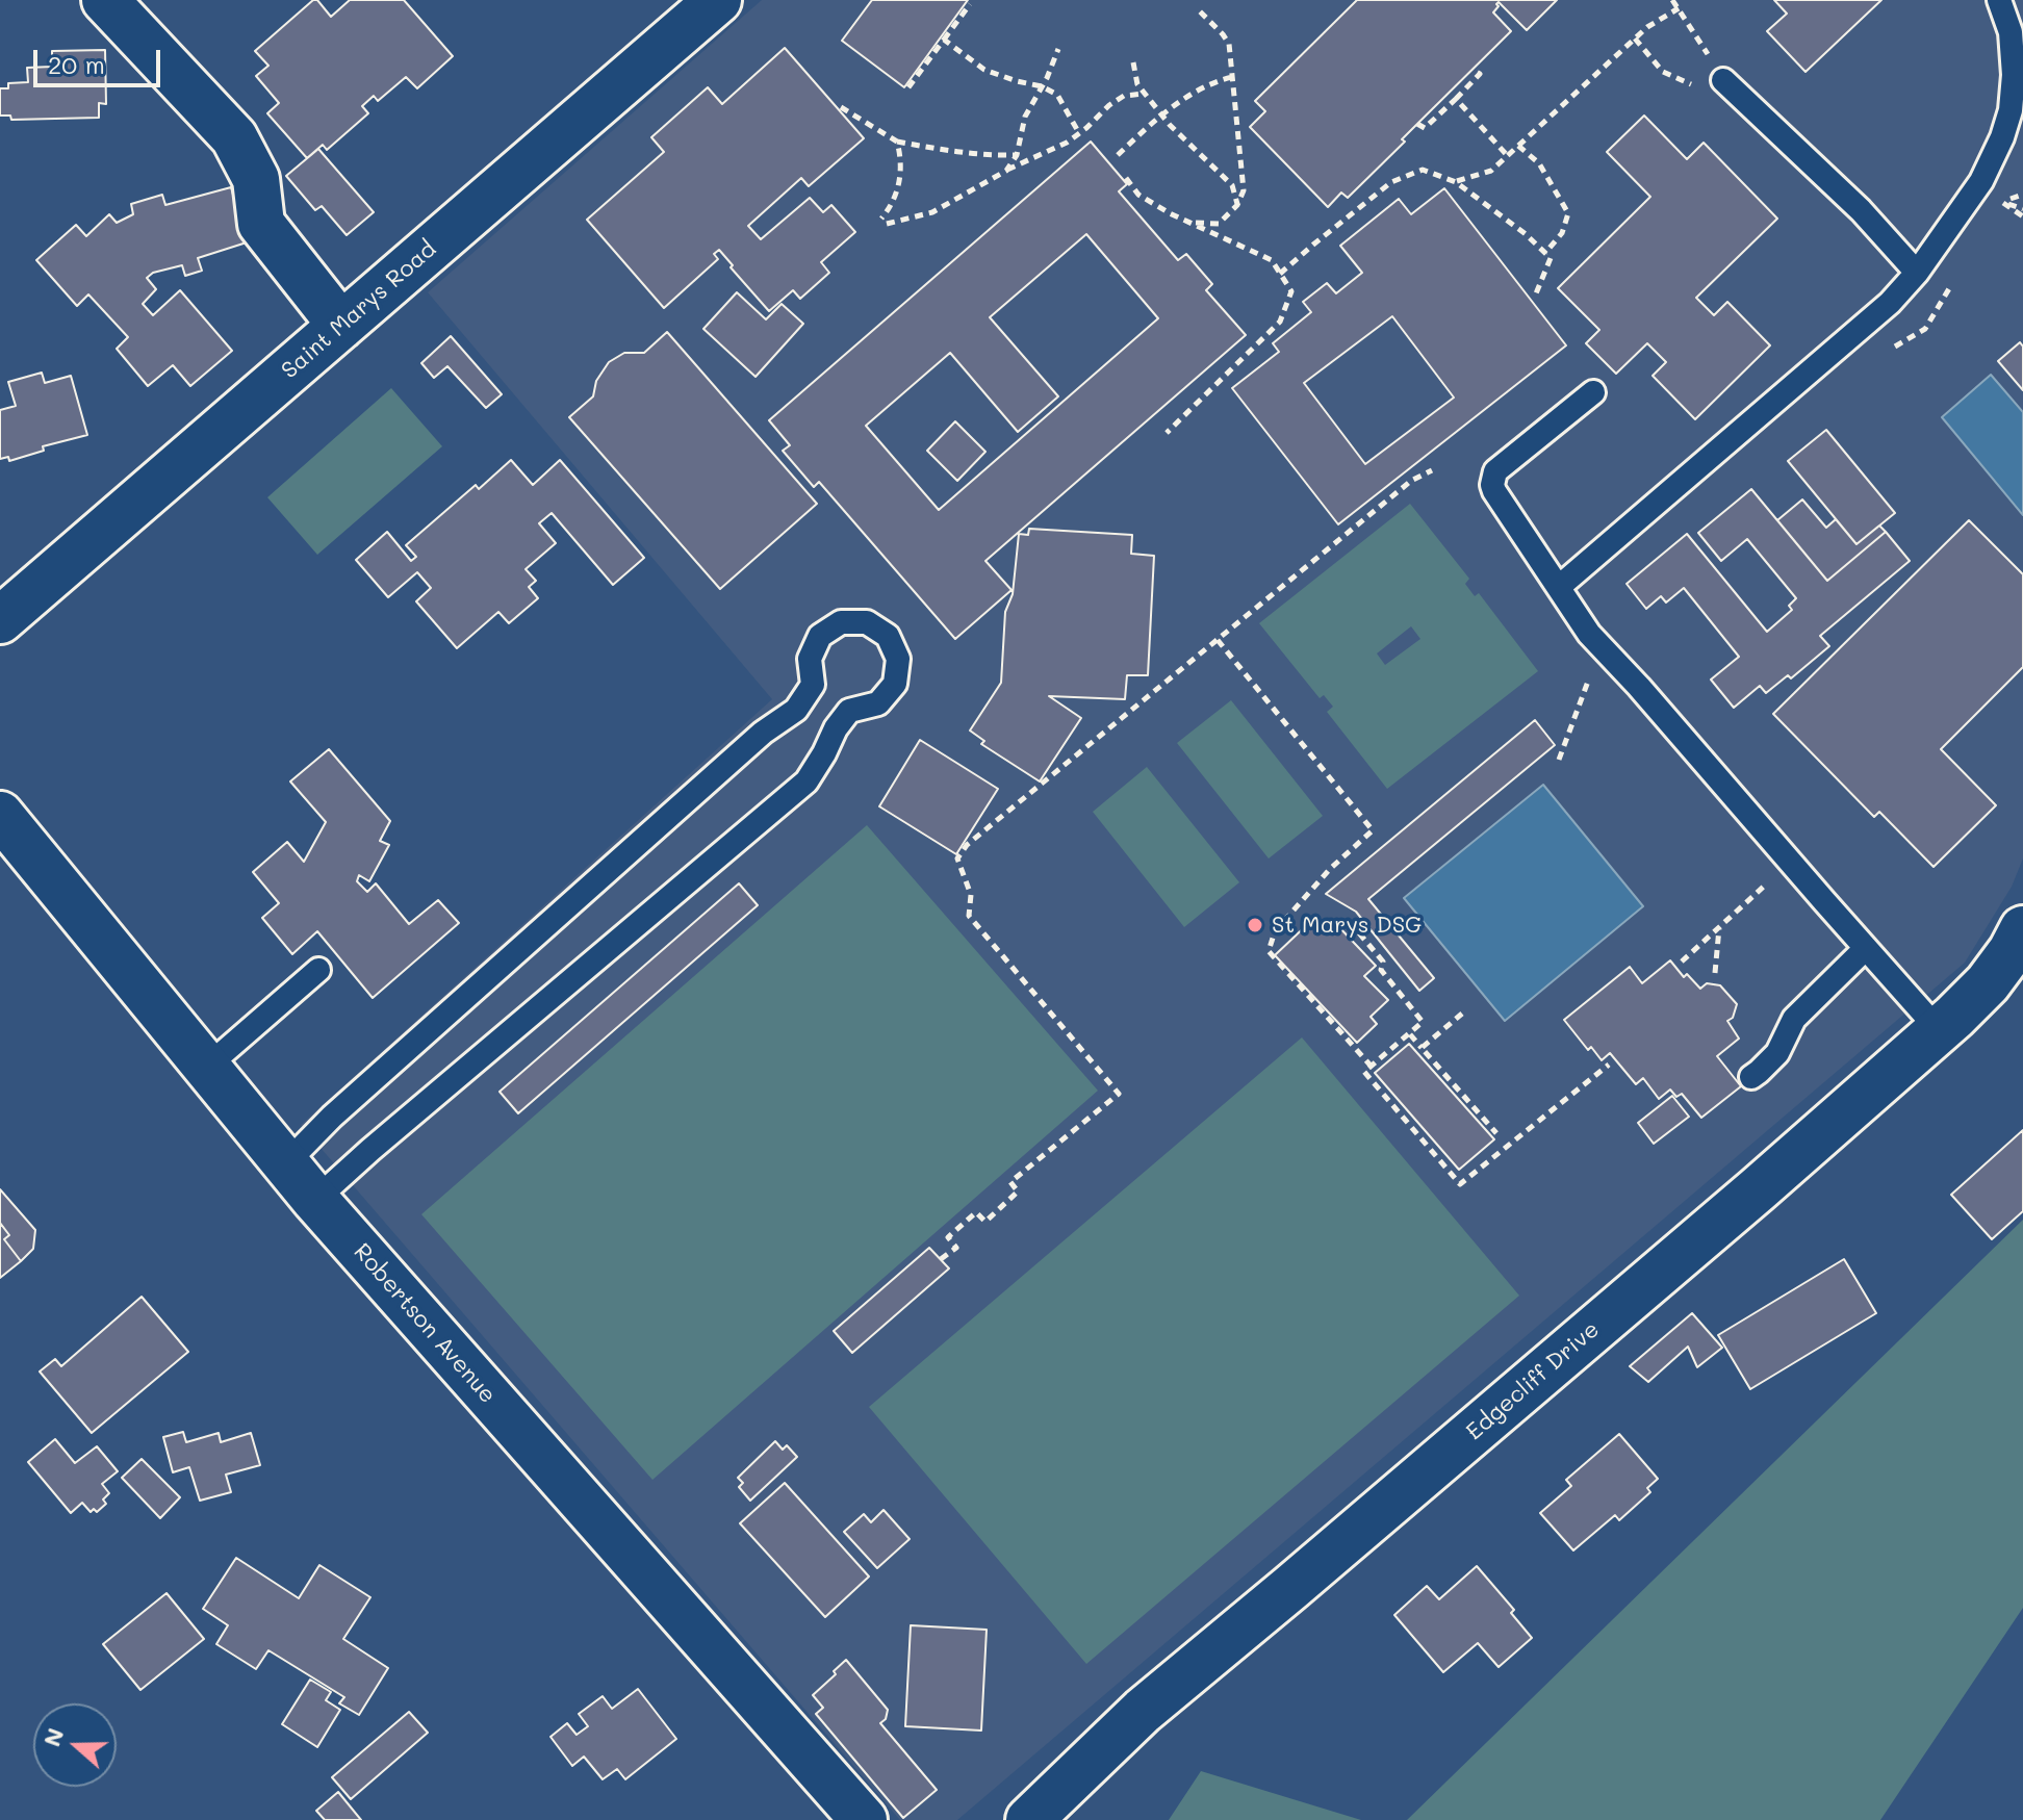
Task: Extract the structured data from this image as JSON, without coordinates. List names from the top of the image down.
{
  "streets": {
    "street": ["Saint Marys Road", "Robertson Avenue", "Edgecliff Drive"]
  },
  "places": ["St Marys DSG"],
  "scale_bar": "20 m",
  "north": "left"
}
